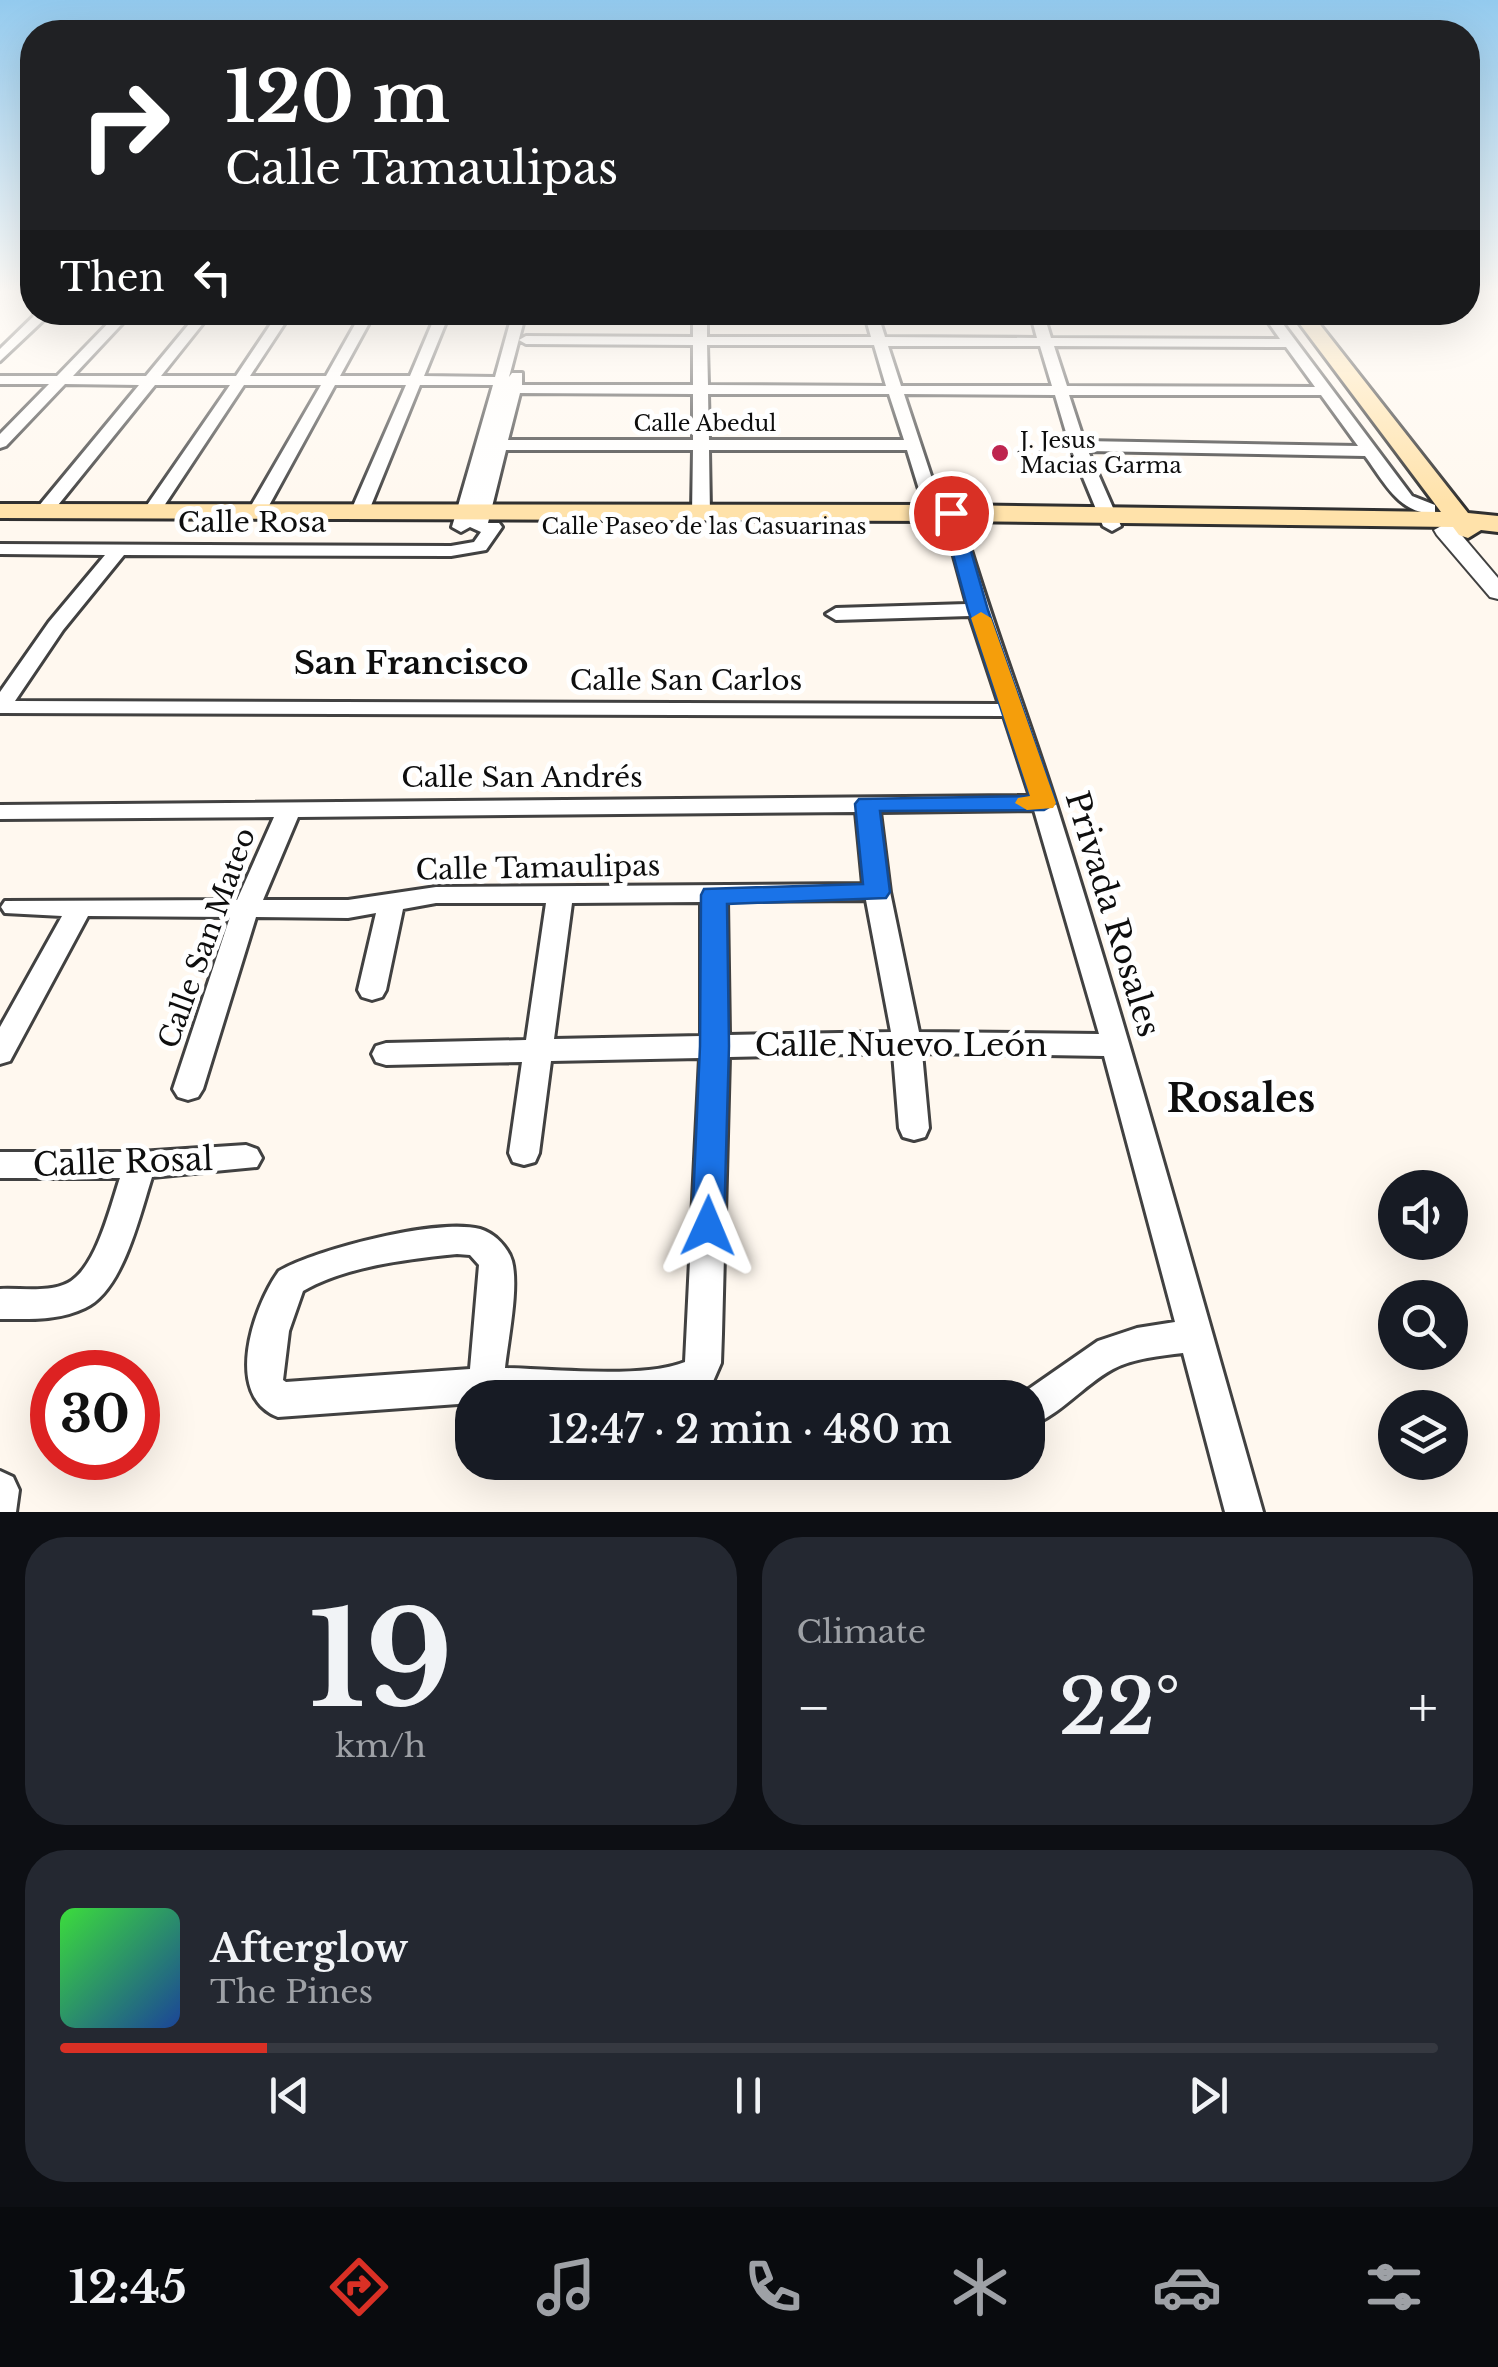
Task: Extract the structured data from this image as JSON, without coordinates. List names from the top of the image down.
{
  "streets": {
    "main road": ["Calle Paseo de las Casuarinas"],
    "street": [
      "Calle Abedul",
      "Calle Rosa",
      "Calle San Carlos",
      "Calle San Andrés",
      "Calle Tamaulipas",
      "Privada Rosales",
      "Calle San Mateo",
      "Calle Nuevo León",
      "Calle Rosal"
    ]
  },
  "crossings": [
    ["Calle Abedul", "Privada Rosales"],
    ["Calle Rosa", "Calle Paseo de las Casuarinas"],
    ["Calle Paseo de las Casuarinas", "Privada Rosales"],
    ["Calle San Carlos", "Privada Rosales"],
    ["Calle San Andrés", "Privada Rosales"],
    ["Calle San Andrés", "Calle San Mateo"],
    ["Calle Tamaulipas", "Calle San Mateo"],
    ["Privada Rosales", "Calle Nuevo León"]
  ],
  "districts": ["San Francisco", "Rosales"],
  "places": ["J. Jesus Macias Garma"],
  "page": {
    "turn": ["120 m", "Calle Tamaulipas"],
    "then": "Then",
    "limit": "30",
    "trip": "12:47 · 2 min · 480 m",
    "tile": [
      ["19", "km/h"],
      "Climate"
    ],
    "heat": ["−", "22°", "+"],
    "song": ["Afterglow", "The Pines"],
    "tabs": "12:45"
  }
}
